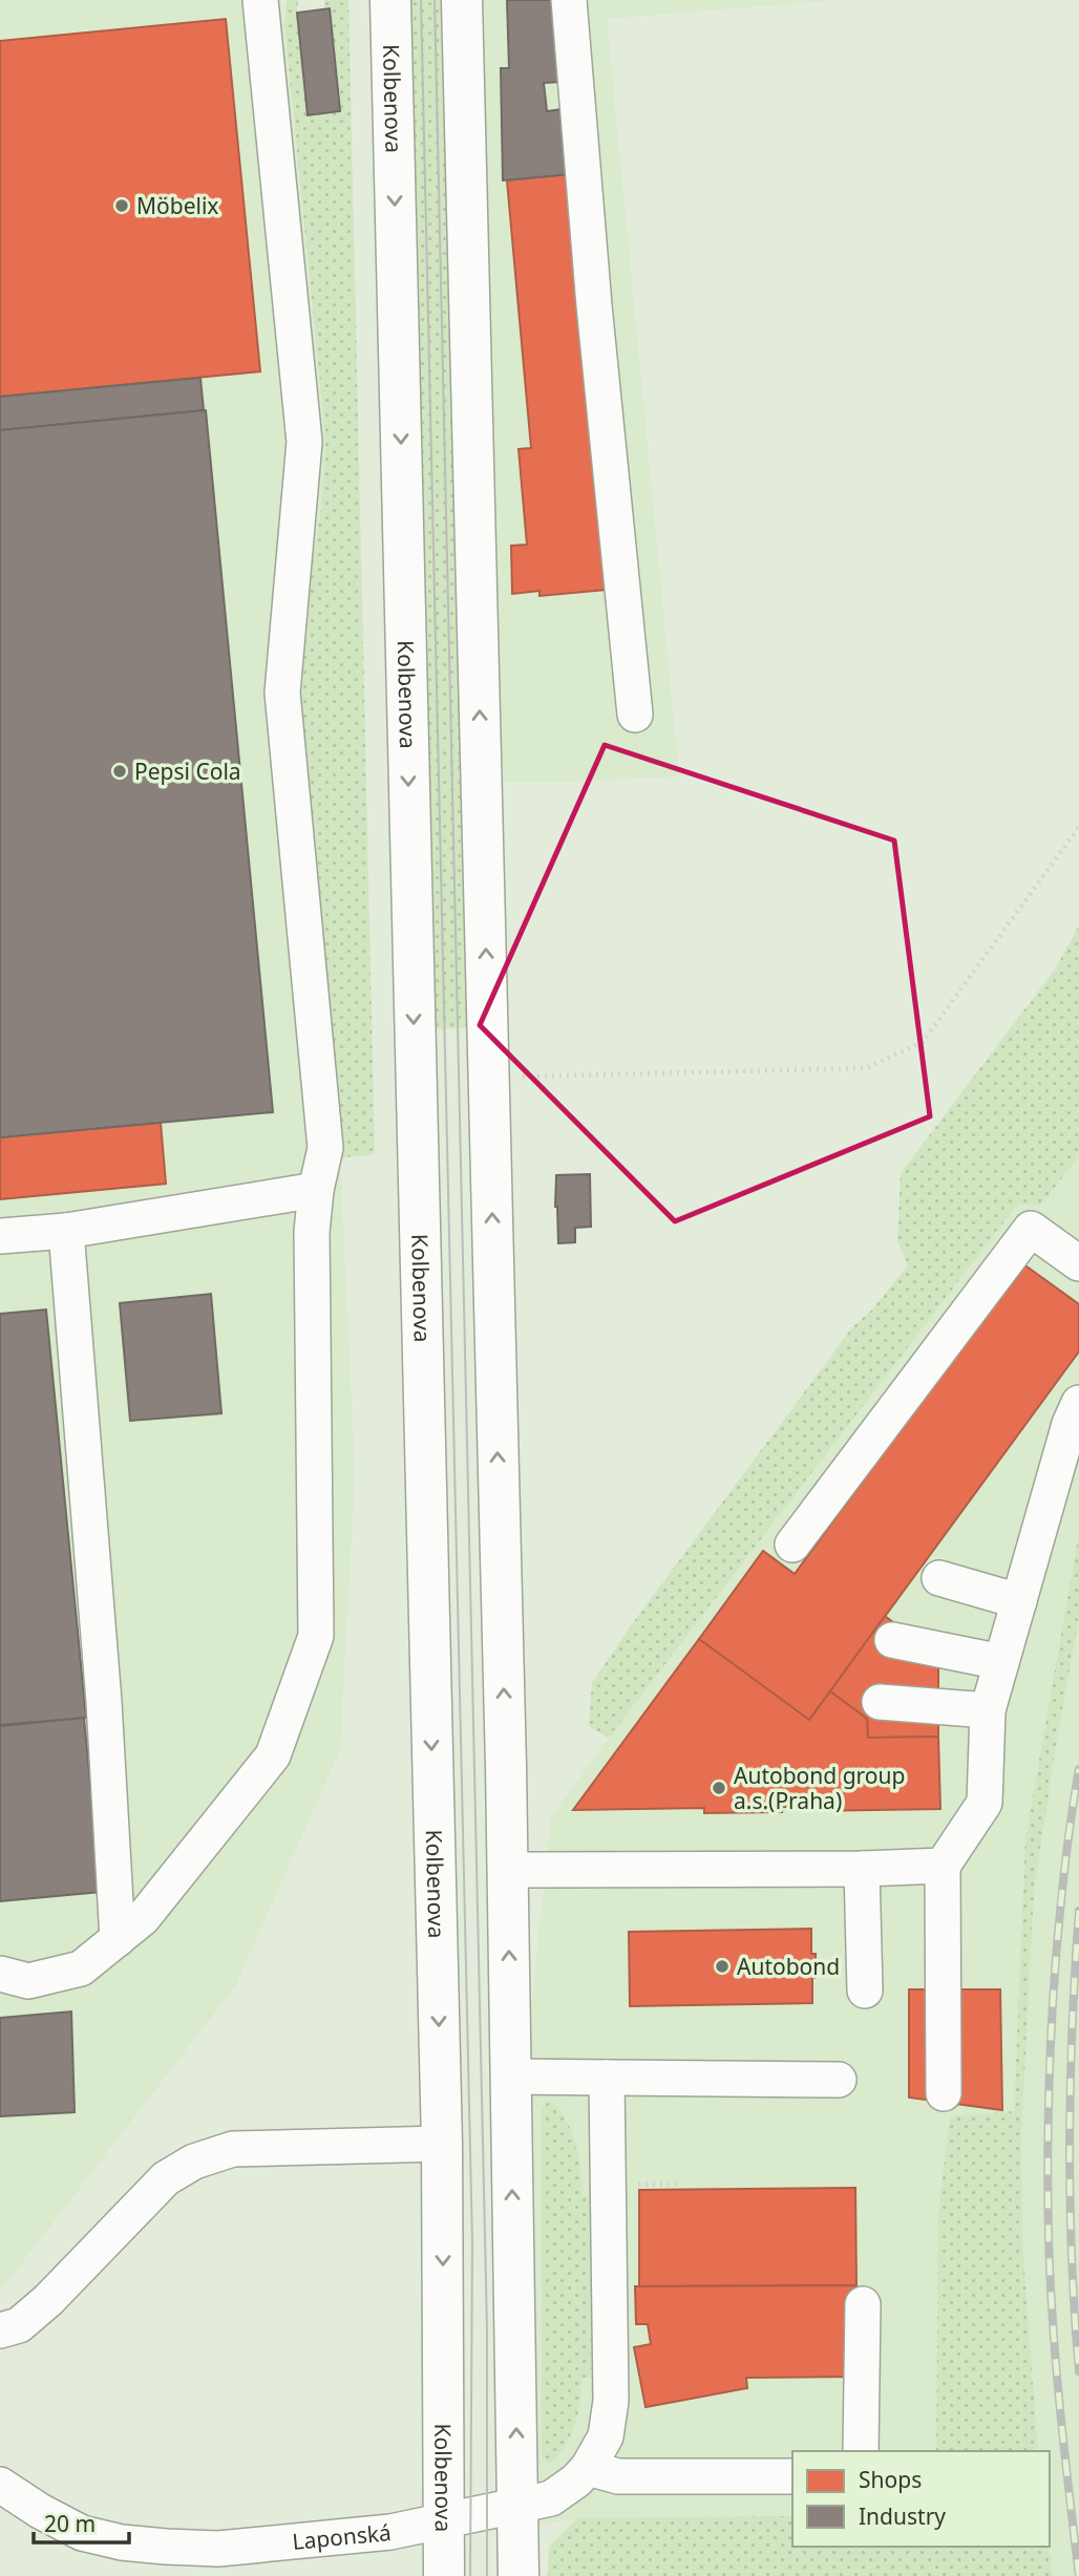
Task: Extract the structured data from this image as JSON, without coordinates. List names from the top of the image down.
{
  "streets": {
    "main road": ["Kolbenova"],
    "street": ["Laponská"]
  },
  "crossings": [
    ["Kolbenova", "Laponská"]
  ],
  "places": [
    "Möbelix",
    "Pepsi Cola",
    "Autobond group a.s.(Praha)",
    "Autobond"
  ],
  "legend": ["Shops", "Industry"],
  "scale_bar": "20 m"
}
